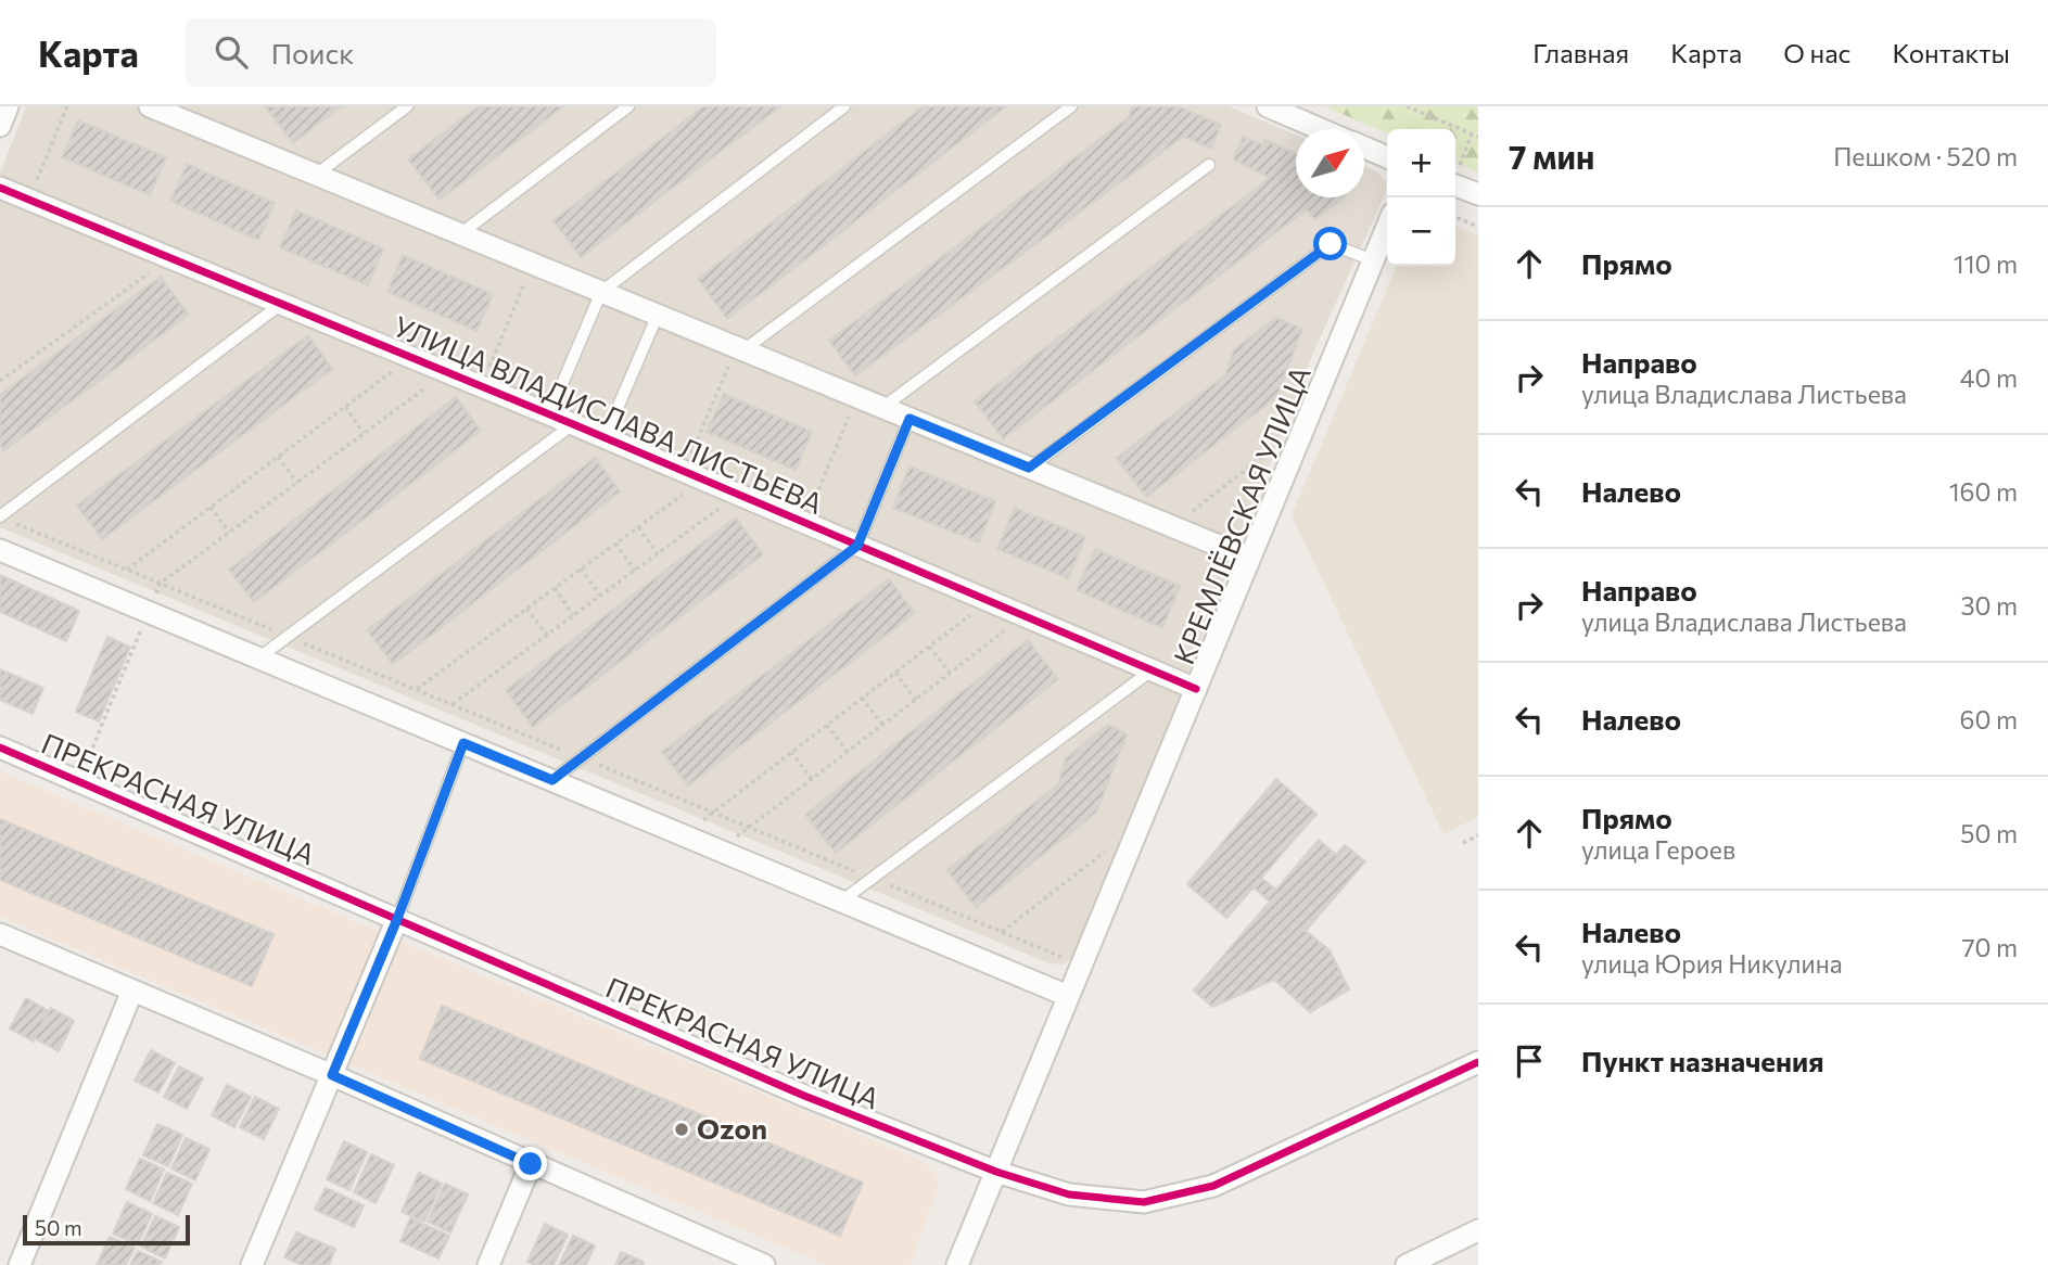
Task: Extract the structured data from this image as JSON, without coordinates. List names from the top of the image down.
{
  "streets": {
    "street": ["УЛИЦА ВЛАДИСЛАВА ЛИСТЬЕВА", "КРЕМЛЁВСКАЯ УЛИЦА", "ПРЕКРАСНАЯ УЛИЦА"]
  },
  "crossings": [
    ["УЛИЦА ВЛАДИСЛАВА ЛИСТЬЕВА", "КРЕМЛЁВСКАЯ УЛИЦА"],
    ["КРЕМЛЁВСКАЯ УЛИЦА", "ПРЕКРАСНАЯ УЛИЦА"]
  ],
  "places": ["Ozon"],
  "scale_bar": "50 m",
  "north": "top right",
  "page": {
    "header": "Карта",
    "search": "Поиск",
    "nav": [
      "Главная",
      "Карта",
      "О нас",
      "Контакты"
    ],
    "heading": ["7 мин", "Пешком · 520 m"],
    "map_buttons": ["+", "−"],
    "list": [
      ["Прямо", "110 m"],
      ["Направо", "улица Владислава Листьева", "40 m"],
      ["Налево", "160 m"],
      ["Направо", "улица Владислава Листьева", "30 m"],
      ["Налево", "60 m"],
      ["Прямо", "улица Героев", "50 m"],
      ["Налево", "улица Юрия Никулина", "70 m"],
      "Пункт назначения"
    ],
    "scale": "50 m"
  }
}
